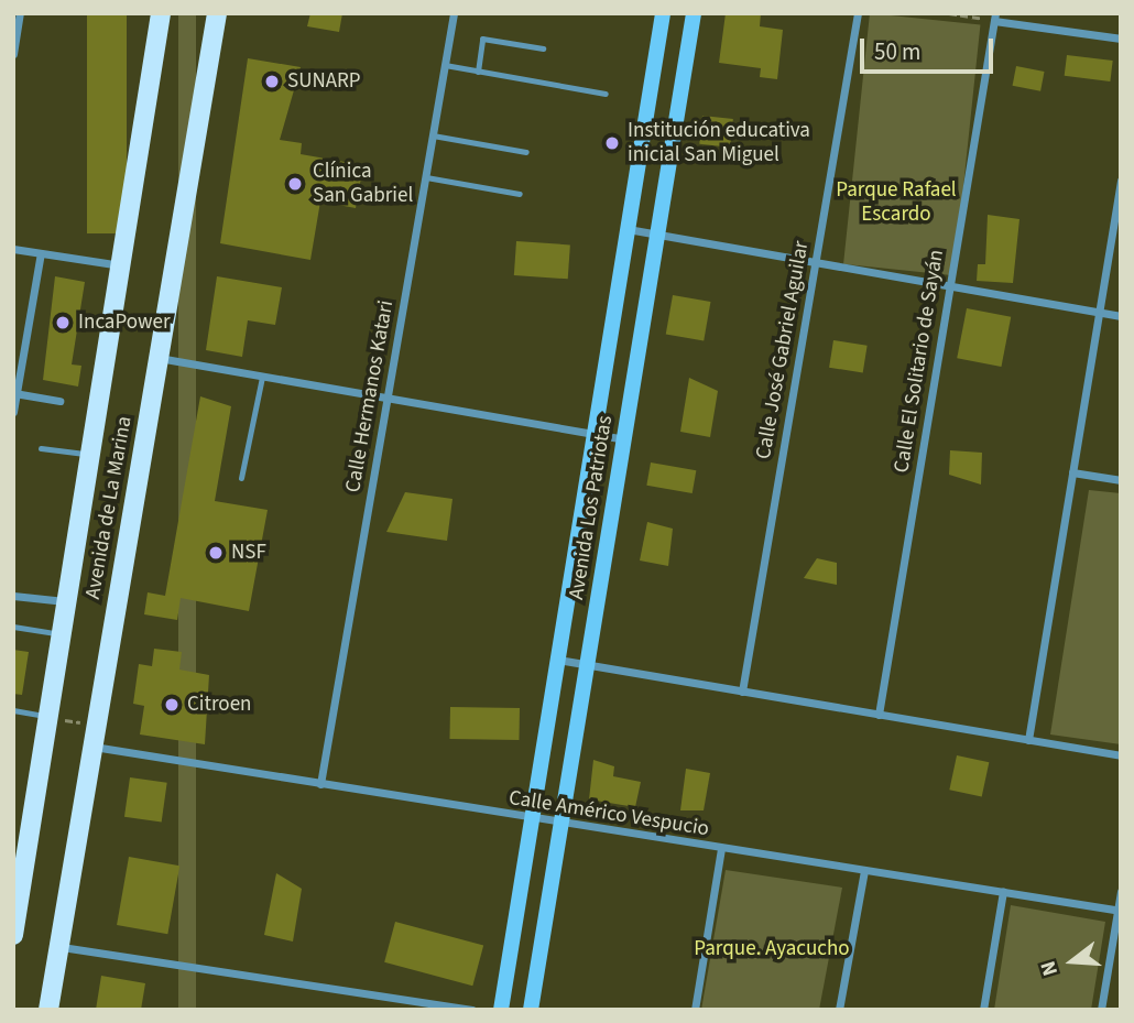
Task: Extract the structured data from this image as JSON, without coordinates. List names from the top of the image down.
{
  "streets": {
    "main road": ["Avenida de La Marina", "Avenida Los Patriotas"],
    "street": [
      "Calle José Gabriel Aguilar",
      "Calle El Solitario de Sayán",
      "Calle Hermanos Katari",
      "Calle Américo Vespucio"
    ]
  },
  "crossings": [
    ["Calle Hermanos Katari", "Calle Américo Vespucio"],
    ["Avenida de La Marina", "Calle Américo Vespucio"],
    ["Avenida Los Patriotas", "Calle Américo Vespucio"]
  ],
  "parks": ["Parque Rafael Escardo", "Parque. Ayacucho"],
  "places": [
    "SUNARP",
    "Institución educativa inicial San Miguel",
    "Clínica San Gabriel",
    "IncaPower",
    "NSF",
    "Citroen"
  ],
  "scale_bar": "50 m",
  "north": "left"
}
